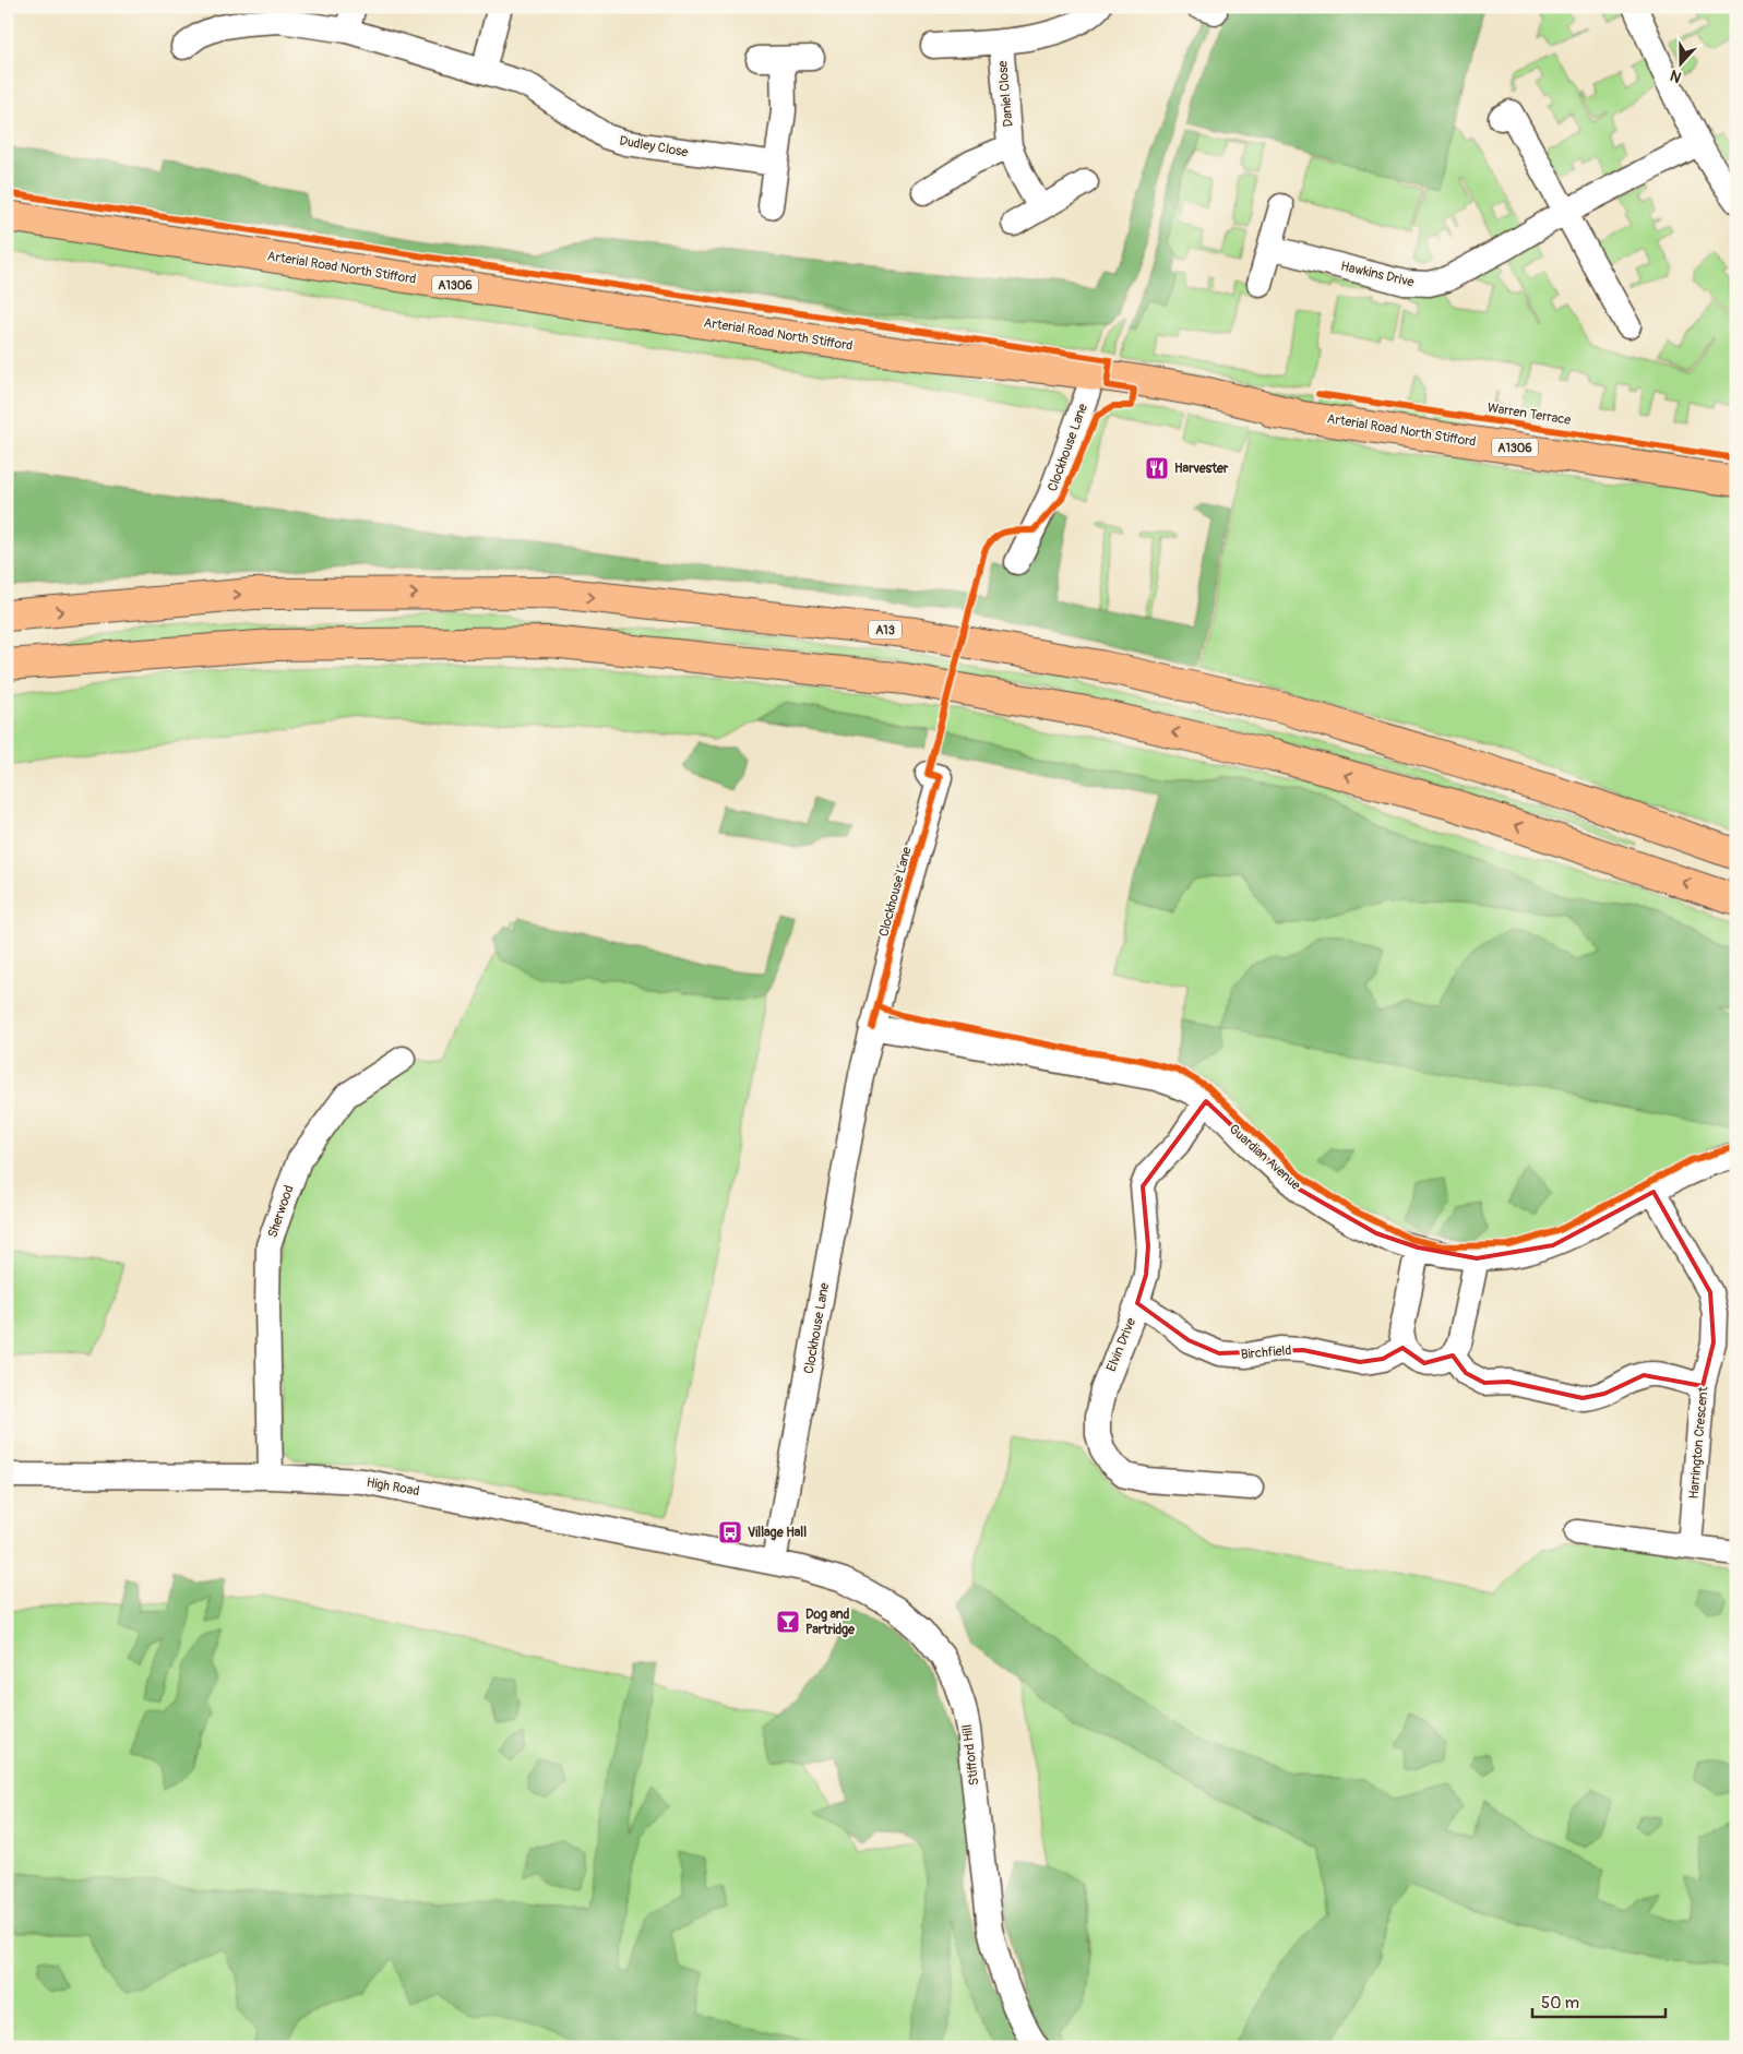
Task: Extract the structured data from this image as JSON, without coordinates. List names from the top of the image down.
{
  "streets": {
    "main road": ["Arterial Road North Stifford", "A1306", "A13"],
    "street": [
      "Daniel Close",
      "Dudley Close",
      "Hawkins Drive",
      "Clockhouse Lane",
      "Guardian Avenue",
      "Sherwood",
      "Elvin Drive",
      "Birchfield",
      "Harrington Crescent",
      "High Road",
      "Stifford Hill"
    ],
    "cycle path": ["Warren Terrace"]
  },
  "crossings": [
    ["Arterial Road North Stifford", "Clockhouse Lane"],
    ["Clockhouse Lane", "Guardian Avenue"],
    ["Clockhouse Lane", "High Road"],
    ["Clockhouse Lane", "Stifford Hill"],
    ["Guardian Avenue", "Elvin Drive"],
    ["Guardian Avenue", "Harrington Crescent"],
    ["Sherwood", "High Road"],
    ["Elvin Drive", "Birchfield"],
    ["High Road", "Stifford Hill"]
  ],
  "places": {
    "restaurant": ["Harvester"],
    "bus stop": ["Village Hall"],
    "bar": ["Dog and Partridge"]
  },
  "scale_bar": "50 m",
  "north": "bottom"
}
